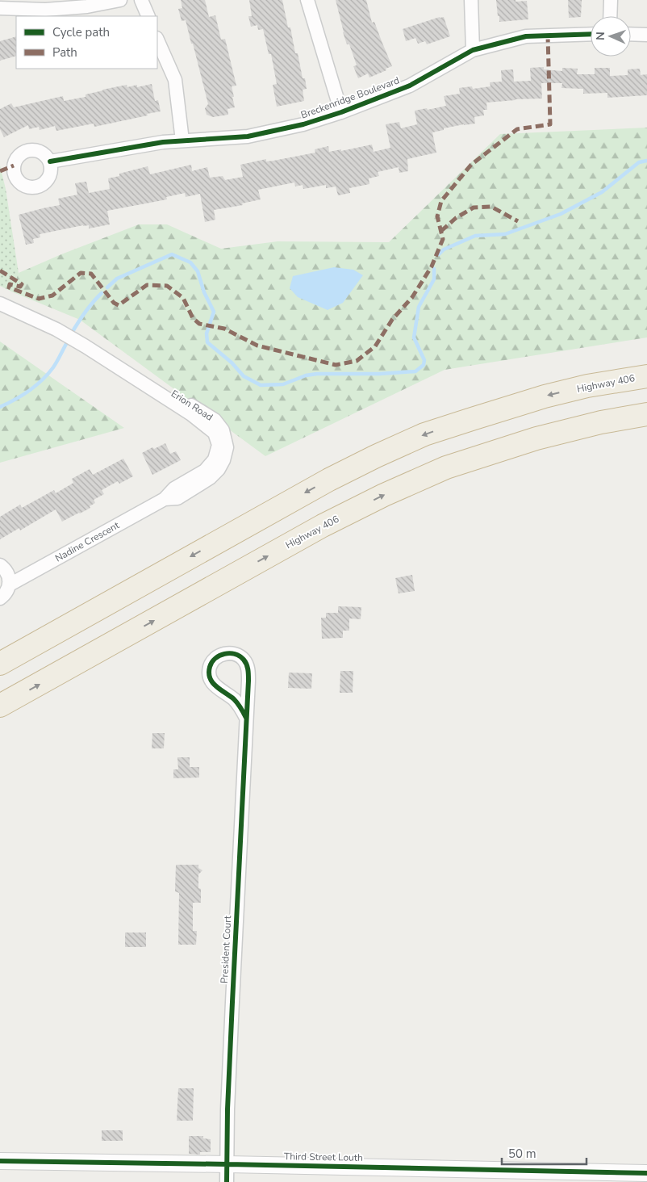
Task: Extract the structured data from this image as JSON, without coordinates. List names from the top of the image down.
{
  "streets": {
    "highway": ["Highway 406"],
    "street": [
      "Breckenridge Boulevard",
      "Erion Road",
      "Nadine Crescent",
      "President Court",
      "Third Street Louth"
    ]
  },
  "crossings": [
    ["Erion Road", "Nadine Crescent"],
    ["President Court", "Third Street Louth"]
  ],
  "legend": ["Cycle path", "Path"],
  "scale_bar": "50 m",
  "north": "left"
}
